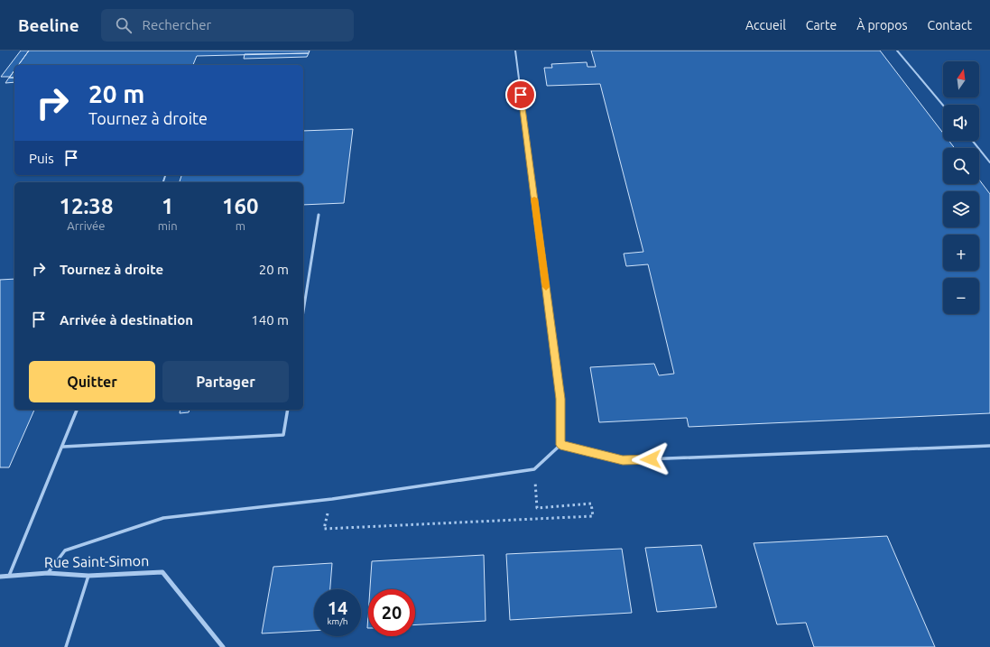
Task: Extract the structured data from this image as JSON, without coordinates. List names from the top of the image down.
{
  "streets": {
    "street": ["Rue Saint-Simon"]
  },
  "north": "top",
  "page": {
    "header": "Beeline",
    "search": "Rechercher",
    "nav": [
      "Accueil",
      "Carte",
      "À propos",
      "Contact"
    ],
    "map_buttons": ["+", "−"],
    "turn": ["20 m", "Tournez à droite"],
    "then": "Puis",
    "eta": [
      "12:38",
      "Arrivée",
      "1",
      "min",
      "160",
      "m"
    ],
    "list": [
      {
        "name": "Tournez à droite",
        "value": "20 m"
      },
      {
        "name": "Arrivée à destination",
        "value": "140 m"
      }
    ],
    "buttons": ["Quitter", "Partager"],
    "speed": "14 km/h",
    "limit": "20"
  }
}
